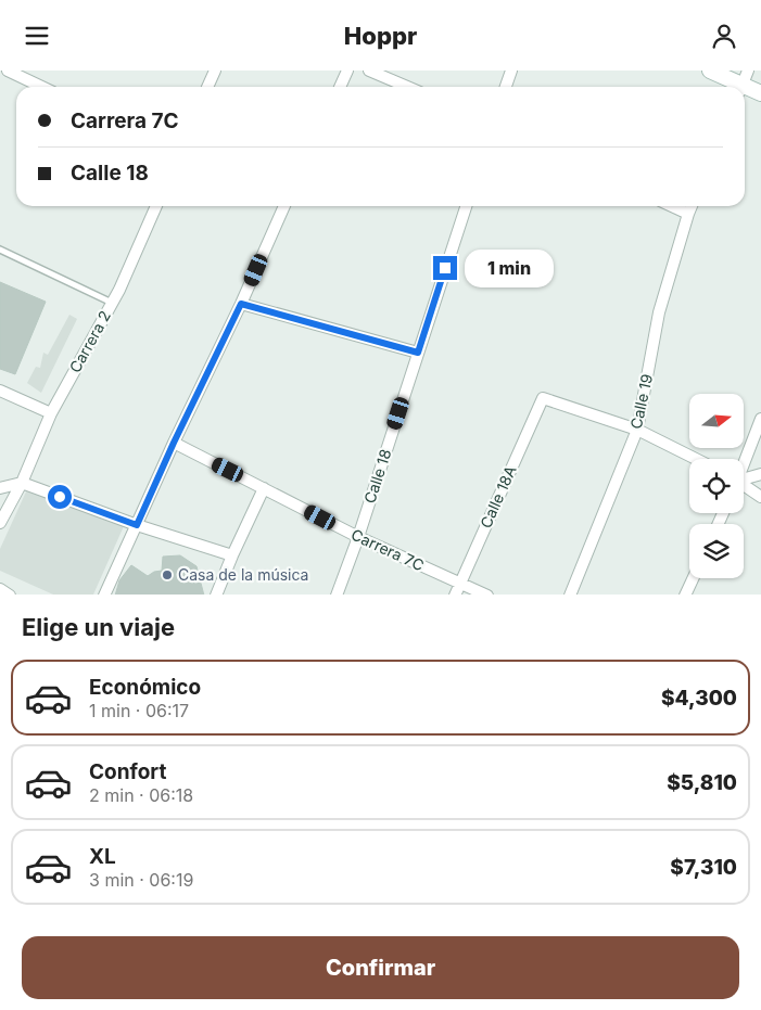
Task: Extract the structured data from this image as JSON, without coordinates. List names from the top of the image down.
{
  "streets": {
    "street": [
      "Carrera 2",
      "Calle 19",
      "Calle 18",
      "Calle 18A",
      "Carrera 7C"
    ]
  },
  "crossings": [
    ["Calle 19", "Calle 18A"],
    ["Calle 18", "Carrera 7C"],
    ["Calle 18A", "Carrera 7C"]
  ],
  "places": ["Casa de la música"],
  "north": "right",
  "page": {
    "header": "Hoppr",
    "banner": ["Carrera 7C", "Calle 18"],
    "bubble": "1 min",
    "heading": "Elige un viaje",
    "list": [
      {
        "name": "Económico",
        "note": "1 min · 06:17",
        "value": "$4,300"
      },
      {
        "name": "Confort",
        "note": "2 min · 06:18",
        "value": "$5,810"
      },
      {
        "name": "XL",
        "note": "3 min · 06:19",
        "value": "$7,310"
      }
    ],
    "buttons": "Confirmar"
  }
}
